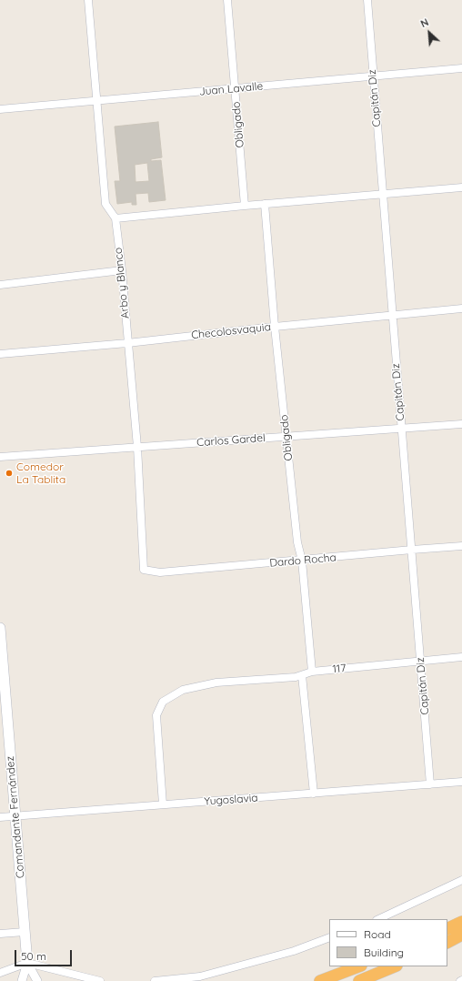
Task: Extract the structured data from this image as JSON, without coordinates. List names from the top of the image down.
{
  "streets": {
    "main road": ["Comandante Fernández"],
    "street": [
      "Juan Lavalle",
      "Capitán Diz",
      "Obligado",
      "Arbo y Blanco",
      "Checolosvaquia",
      "Carlos Gardel",
      "Dardo Rocha",
      "117",
      "Yugoslavia"
    ]
  },
  "crossings": [
    ["Juan Lavalle", "Capitán Diz"],
    ["Juan Lavalle", "Obligado"],
    ["Juan Lavalle", "Arbo y Blanco"],
    ["Capitán Diz", "Checolosvaquia"],
    ["Capitán Diz", "Carlos Gardel"],
    ["Capitán Diz", "Dardo Rocha"],
    ["Capitán Diz", "117"],
    ["Capitán Diz", "Yugoslavia"],
    ["Obligado", "Checolosvaquia"],
    ["Obligado", "Carlos Gardel"],
    ["Obligado", "Dardo Rocha"],
    ["Obligado", "117"],
    ["Arbo y Blanco", "Checolosvaquia"],
    ["Arbo y Blanco", "Carlos Gardel"],
    ["Arbo y Blanco", "Dardo Rocha"],
    ["117", "Yugoslavia"],
    ["Yugoslavia", "Comandante Fernández"]
  ],
  "places": ["Comedor La Tablita"],
  "legend": ["Road", "Building"],
  "scale_bar": "50 m",
  "north": "top left"
}
